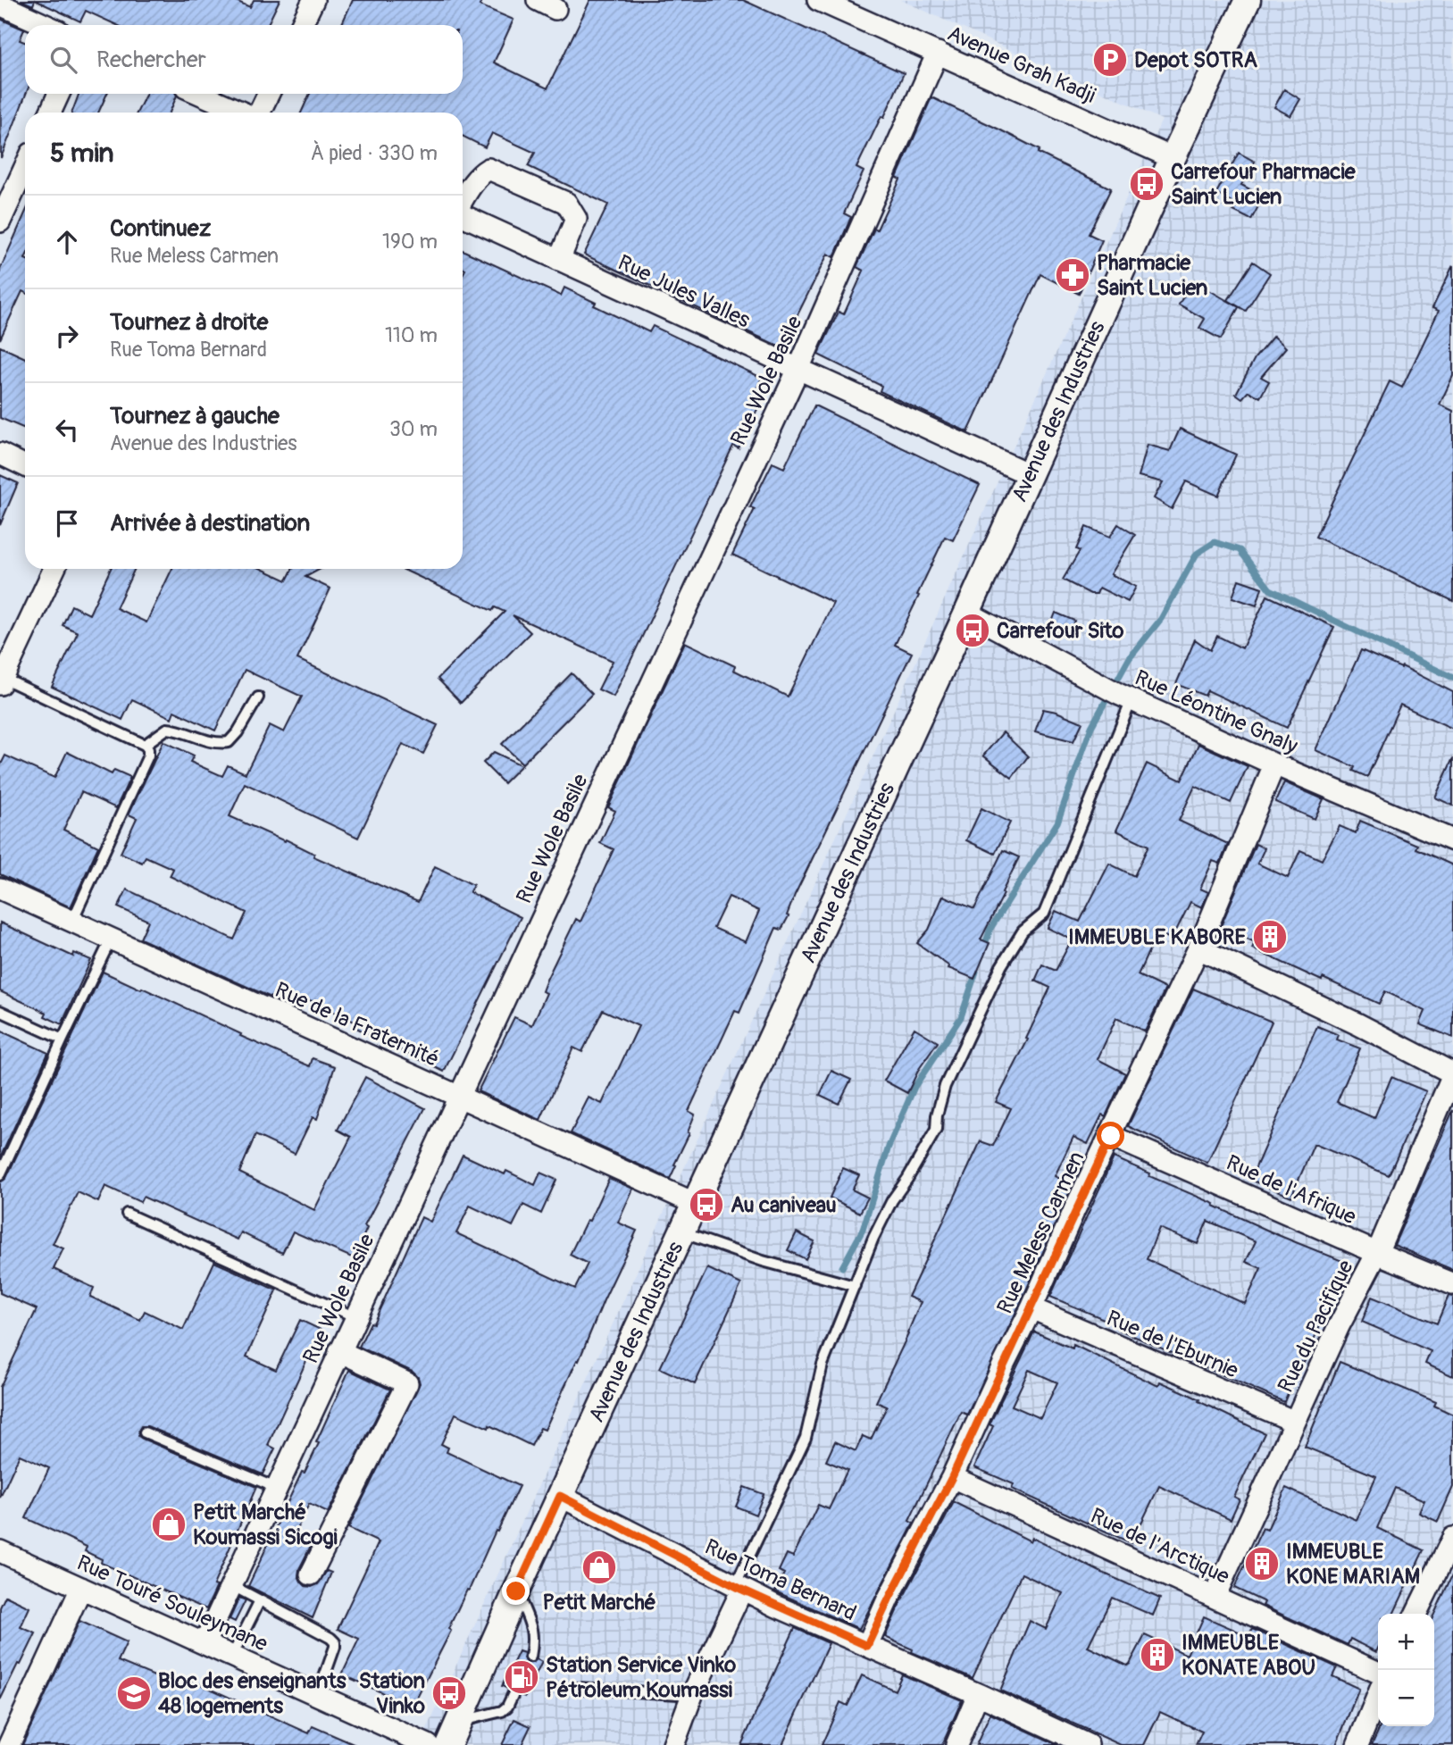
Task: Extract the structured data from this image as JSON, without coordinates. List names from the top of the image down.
{
  "streets": {
    "street": [
      "Avenue Grah Kadji",
      "Rue Jules Valles",
      "Rue Wole Basile",
      "Avenue des Industries",
      "Rue Léontine Gnaly",
      "Rue de la Fraternité",
      "Rue de l'Afrique",
      "Rue Meless Carmen",
      "Rue du Pacifique",
      "Rue de l'Eburnie",
      "Rue de l'Arctique",
      "Rue Toma Bernard",
      "Rue Touré Souleymane"
    ]
  },
  "crossings": [
    ["Avenue Grah Kadji", "Rue Wole Basile"],
    ["Avenue Grah Kadji", "Avenue des Industries"],
    ["Rue Jules Valles", "Rue Wole Basile"],
    ["Rue Jules Valles", "Avenue des Industries"],
    ["Rue Wole Basile", "Rue de la Fraternité"],
    ["Rue Wole Basile", "Rue Touré Souleymane"],
    ["Avenue des Industries", "Rue Léontine Gnaly"],
    ["Avenue des Industries", "Rue de la Fraternité"],
    ["Avenue des Industries", "Rue Toma Bernard"],
    ["Rue Léontine Gnaly", "Rue Meless Carmen"],
    ["Rue de l'Afrique", "Rue Meless Carmen"],
    ["Rue de l'Afrique", "Rue du Pacifique"],
    ["Rue Meless Carmen", "Rue de l'Eburnie"],
    ["Rue Meless Carmen", "Rue de l'Arctique"],
    ["Rue Meless Carmen", "Rue Toma Bernard"],
    ["Rue du Pacifique", "Rue de l'Eburnie"],
    ["Rue du Pacifique", "Rue de l'Arctique"]
  ],
  "places": {
    "parking": ["Depot SOTRA"],
    "bus stop": [
      "Carrefour Pharmacie Saint Lucien",
      "Carrefour Sito",
      "Au caniveau",
      "Station Vinko"
    ],
    "pharmacy": ["Pharmacie Saint Lucien"],
    "building": ["IMMEUBLE KABORE", "IMMEUBLE KONE MARIAM", "IMMEUBLE KONATE ABOU"],
    "shop": ["Petit Marché Koumassi Sicogi", "Petit Marché"],
    "fuel station": ["Station Service Vinko Pétroleum Koumassi"],
    "school or university": ["Bloc des enseignants 48 logements"]
  },
  "page": {
    "search": "Rechercher",
    "heading": ["5 min", "À pied · 330 m"],
    "list": [
      ["Continuez", "Rue Meless Carmen", "190 m"],
      ["Tournez à droite", "Rue Toma Bernard", "110 m"],
      ["Tournez à gauche", "Avenue des Industries", "30 m"],
      "Arrivée à destination"
    ],
    "map_buttons": ["+", "−"]
  }
}
